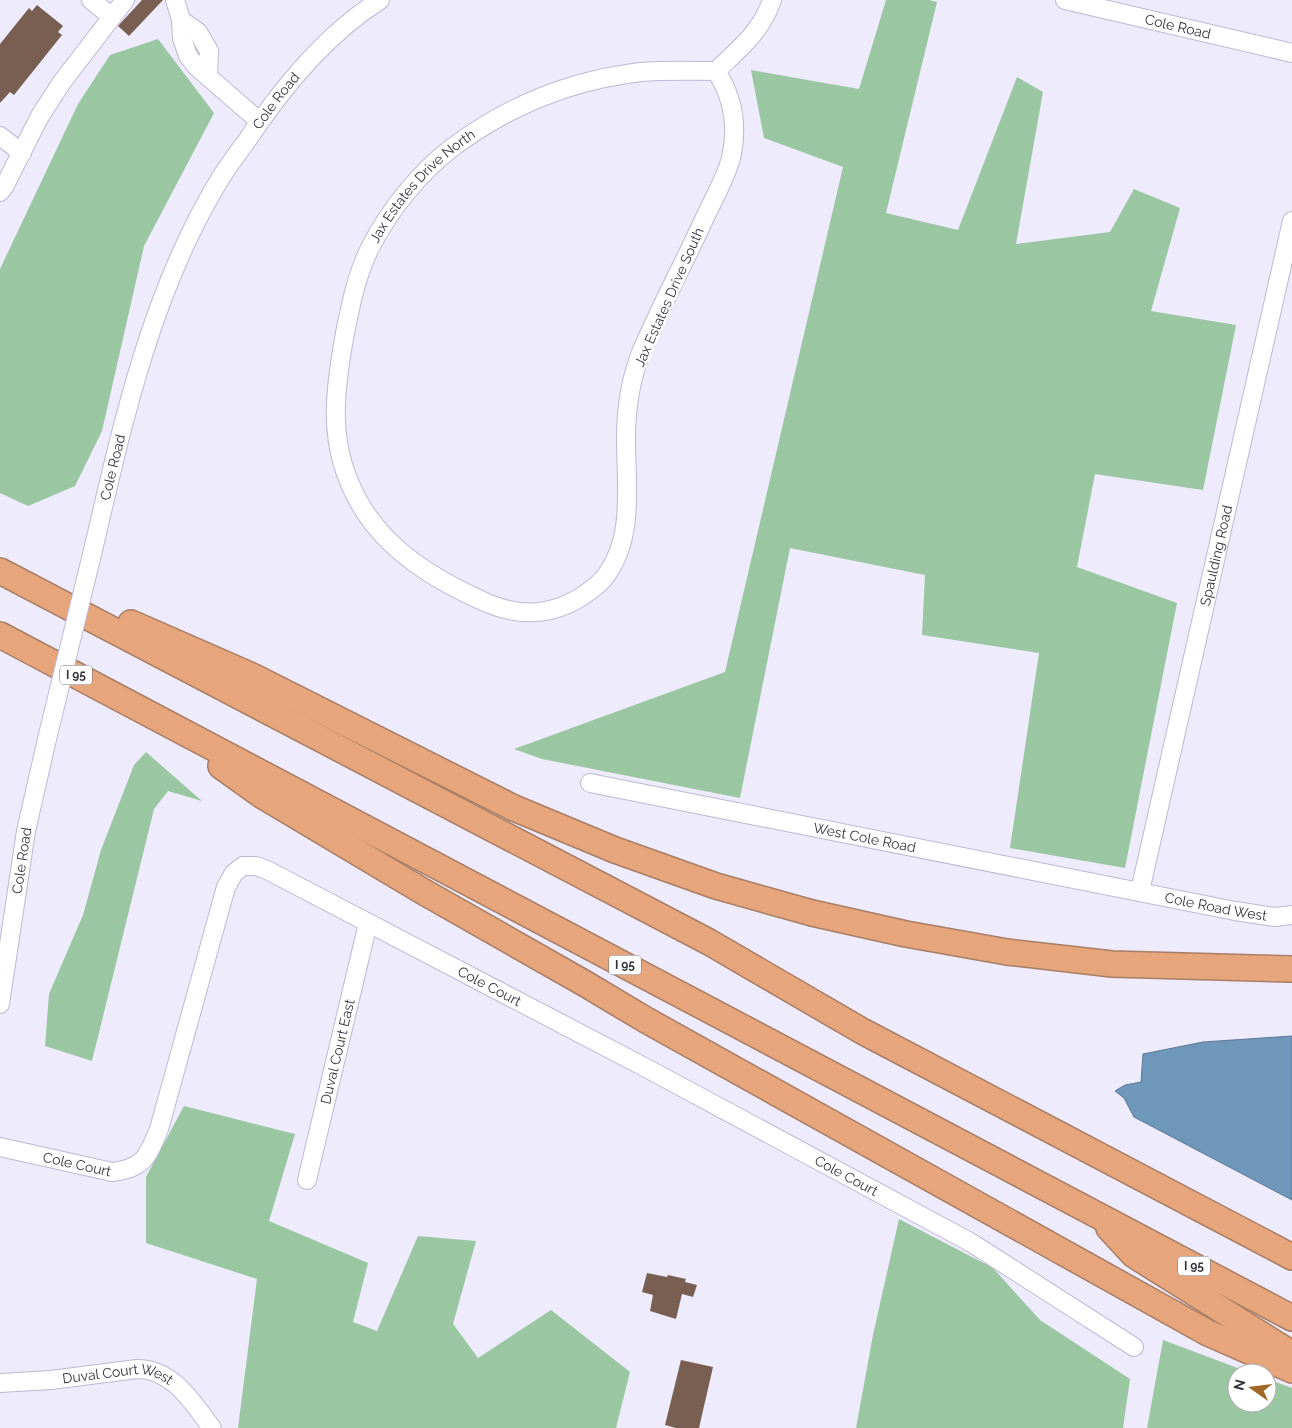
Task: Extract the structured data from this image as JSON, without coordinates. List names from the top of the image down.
{
  "streets": {
    "highway": ["I 95"],
    "street": [
      "Cole Road",
      "Jax Estates Drive North",
      "Jax Estates Drive South",
      "Spaulding Road",
      "West Cole Road",
      "Cole Road West",
      "Cole Court",
      "Duval Court East",
      "Duval Court West"
    ]
  },
  "crossings": [
    ["Jax Estates Drive North", "Jax Estates Drive South"],
    ["Spaulding Road", "West Cole Road"],
    ["Spaulding Road", "Cole Road West"],
    ["West Cole Road", "Cole Road West"],
    ["Cole Court", "Duval Court East"]
  ],
  "north": "left"
}
